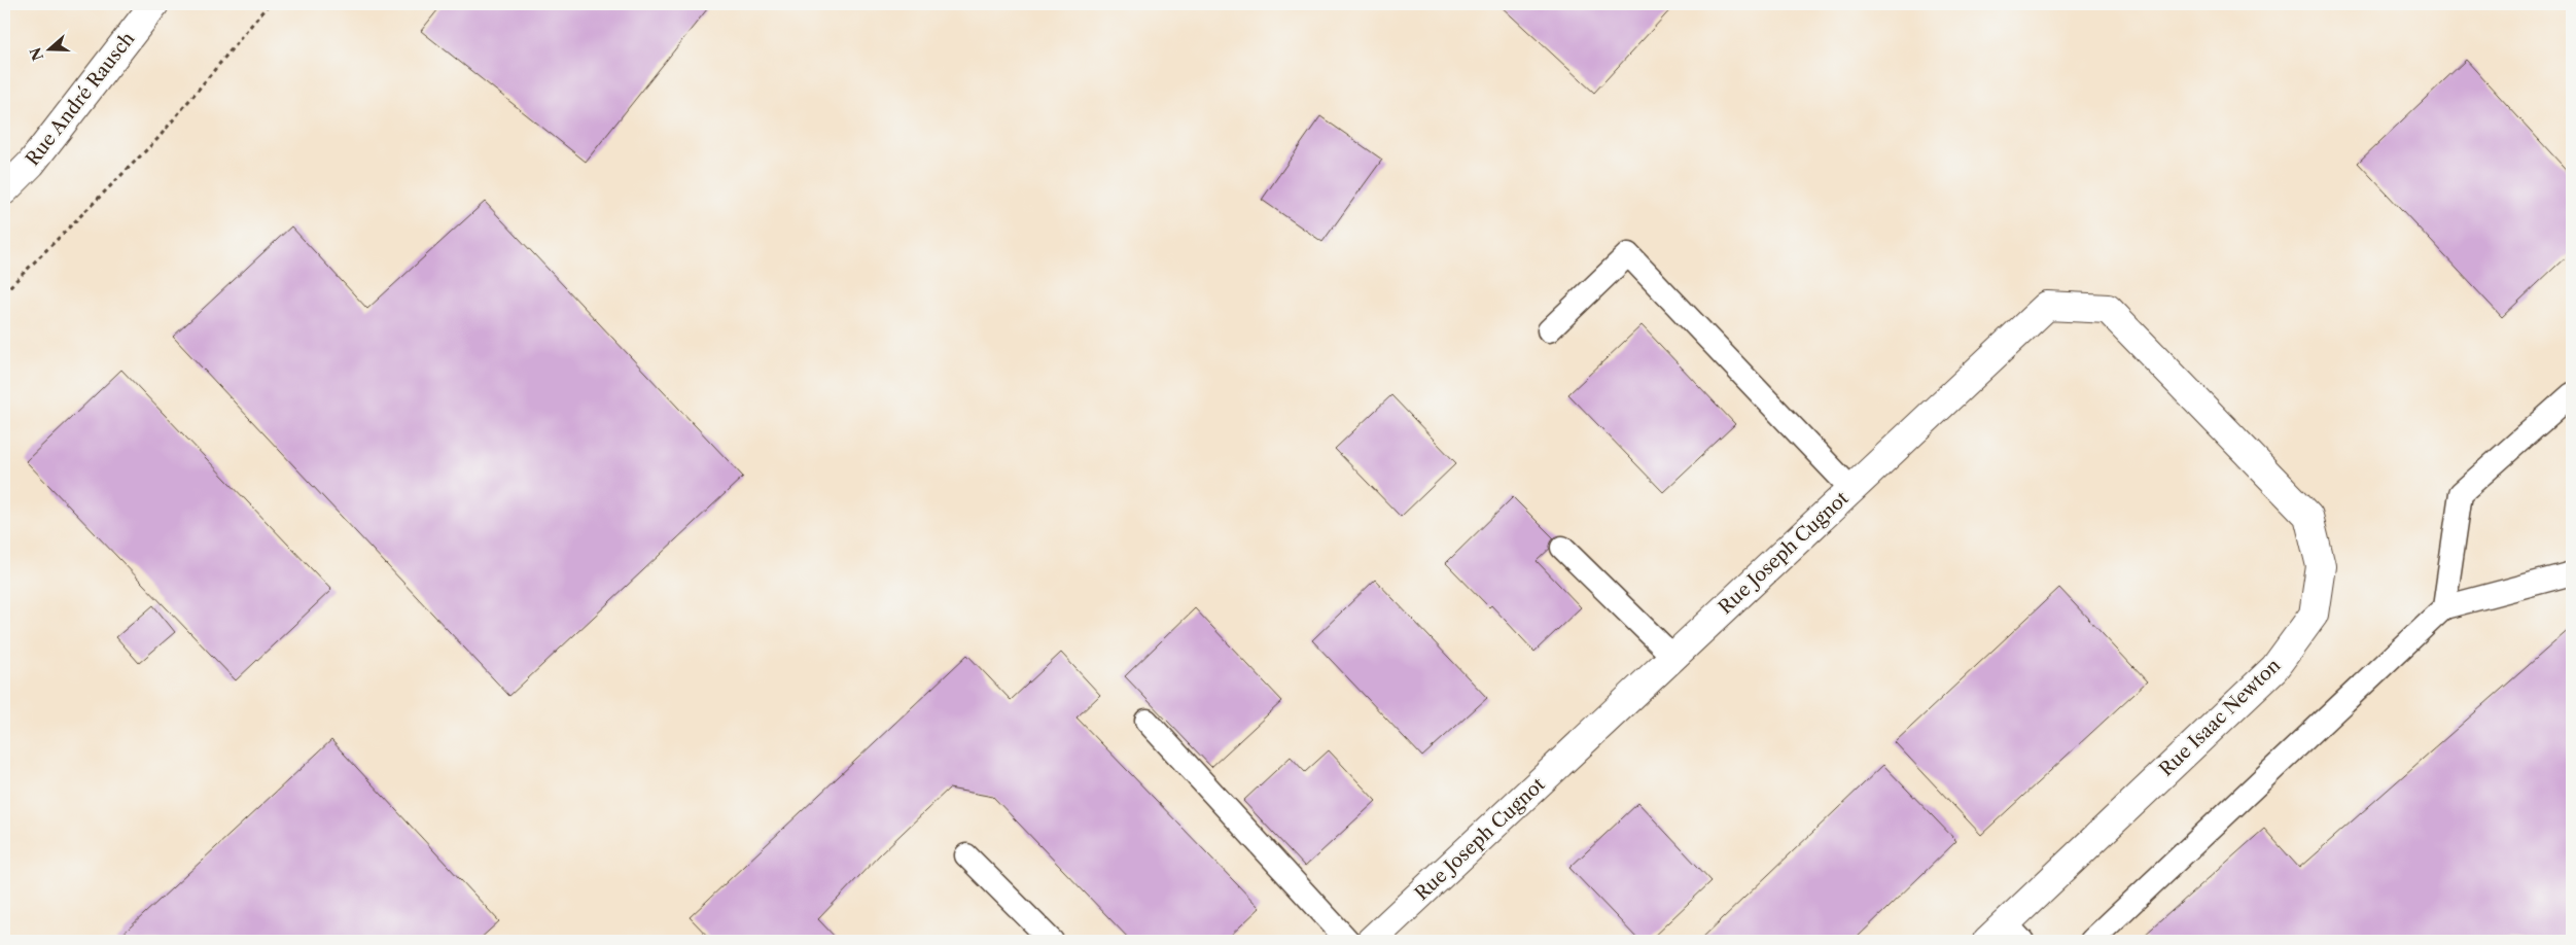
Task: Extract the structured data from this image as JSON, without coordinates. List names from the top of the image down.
{
  "streets": {
    "street": ["Rue André Rausch", "Rue Joseph Cugnot", "Rue Isaac Newton"]
  },
  "crossings": [
    ["Rue Joseph Cugnot", "Rue Isaac Newton"]
  ],
  "north": "left"
}
